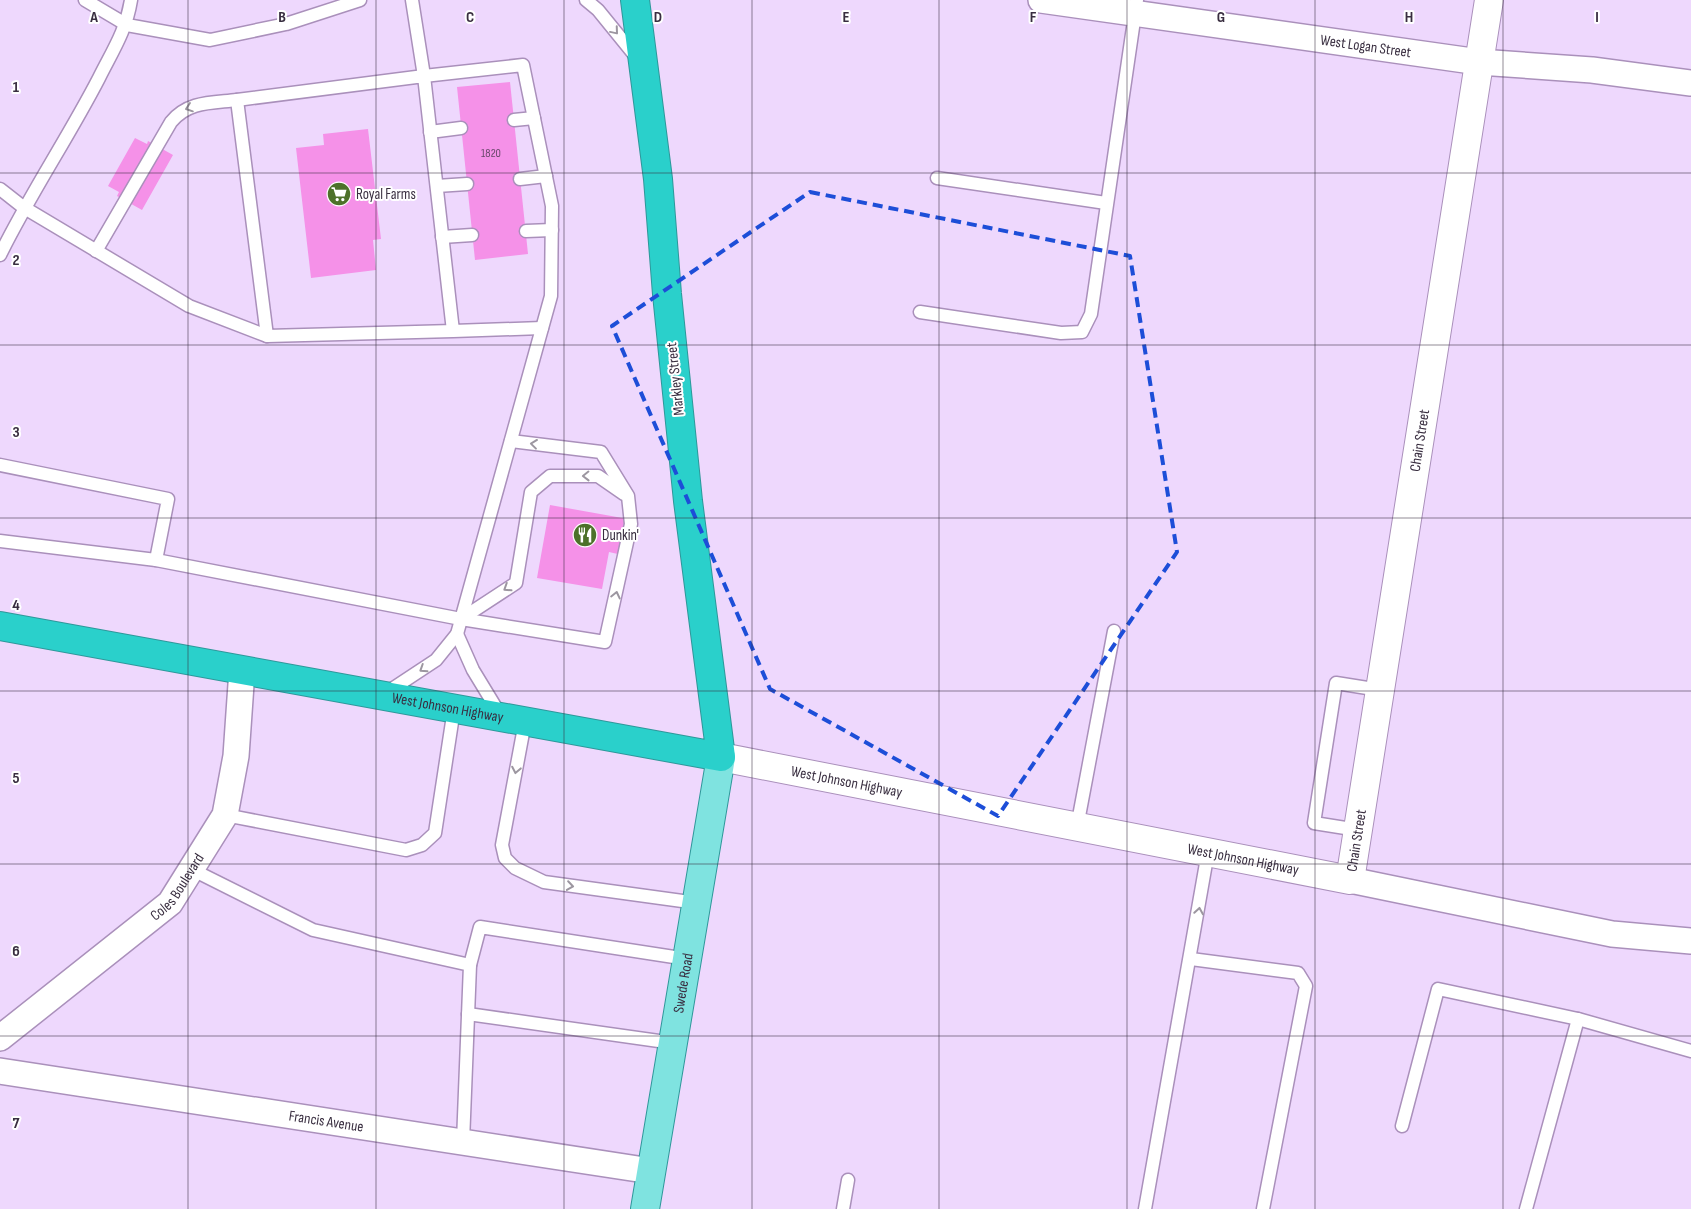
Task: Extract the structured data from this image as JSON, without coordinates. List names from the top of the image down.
{
  "streets": {
    "highway": ["Markley Street", "West Johnson Highway"],
    "main road": ["Swede Road"],
    "street": [
      "West Logan Street",
      "Chain Street",
      "Coles Boulevard",
      "Francis Avenue"
    ]
  },
  "crossings": [
    ["West Logan Street", "Chain Street"],
    ["Markley Street", "West Johnson Highway"],
    ["Markley Street", "Swede Road"],
    ["Chain Street", "West Johnson Highway"],
    ["West Johnson Highway", "Coles Boulevard"],
    ["West Johnson Highway", "Swede Road"],
    ["Swede Road", "Francis Avenue"]
  ],
  "places": {
    "supermarket": ["Royal Farms"],
    "restaurant": ["Dunkin'"]
  },
  "house_numbers": ["1820"],
  "grid": {
    "columns": [
      "A",
      "B",
      "C",
      "D",
      "E",
      "F",
      "G",
      "H",
      "I"
    ],
    "rows": [
      "1",
      "2",
      "3",
      "4",
      "5",
      "6",
      "7"
    ]
  }
}
